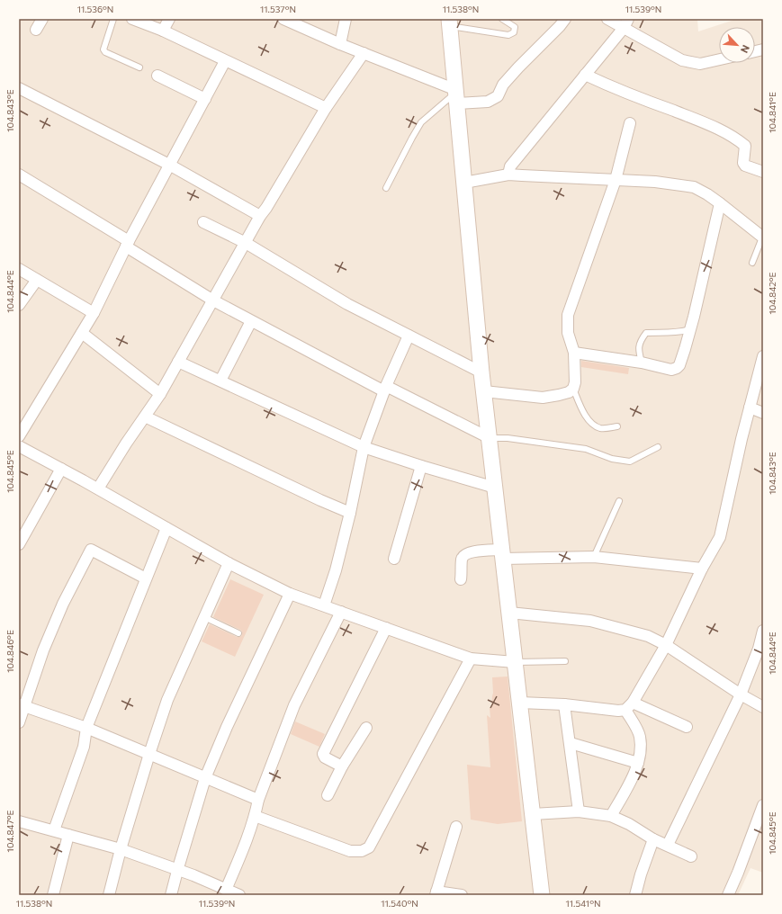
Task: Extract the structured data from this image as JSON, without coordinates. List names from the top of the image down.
{
  "north": "bottom right",
  "coordinates": [
    "11.536°N",
    "11.537°N",
    "11.538°N",
    "11.539°N",
    "104.843°E",
    "104.841°E",
    "104.844°E",
    "104.842°E",
    "104.845°E",
    "104.846°E",
    "104.847°E",
    "11.540°N",
    "11.541°N"
  ]
}
